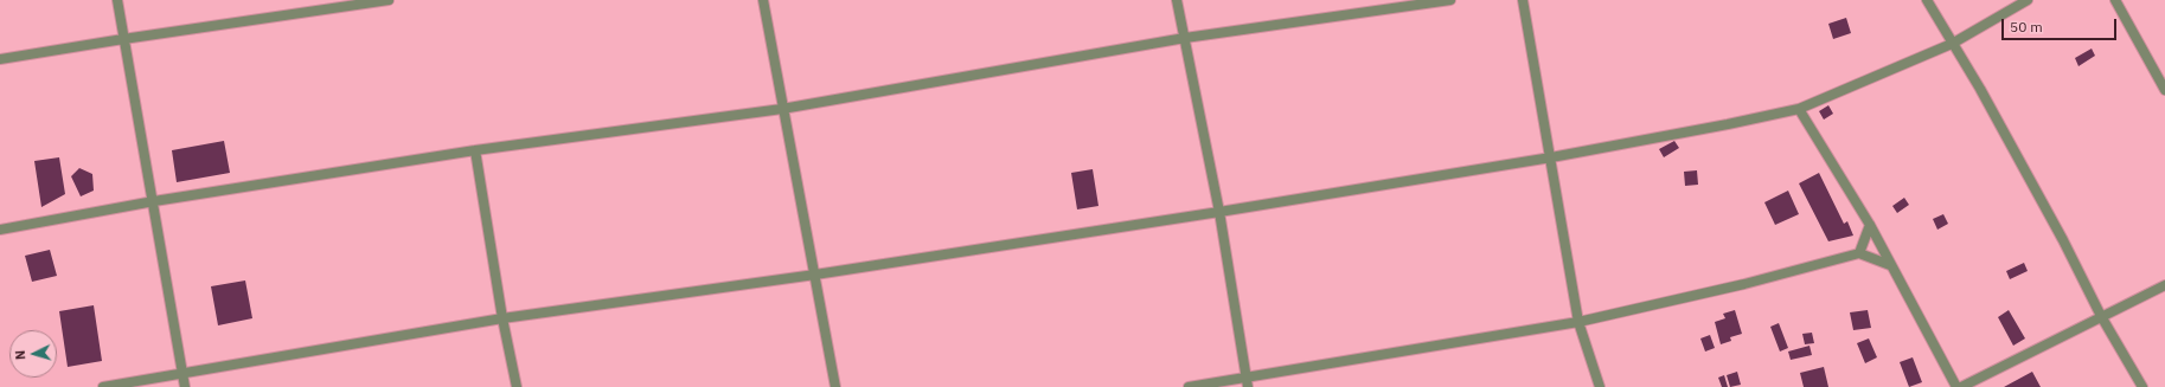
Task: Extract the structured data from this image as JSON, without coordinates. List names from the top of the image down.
{
  "scale_bar": "50 m",
  "north": "left"
}
